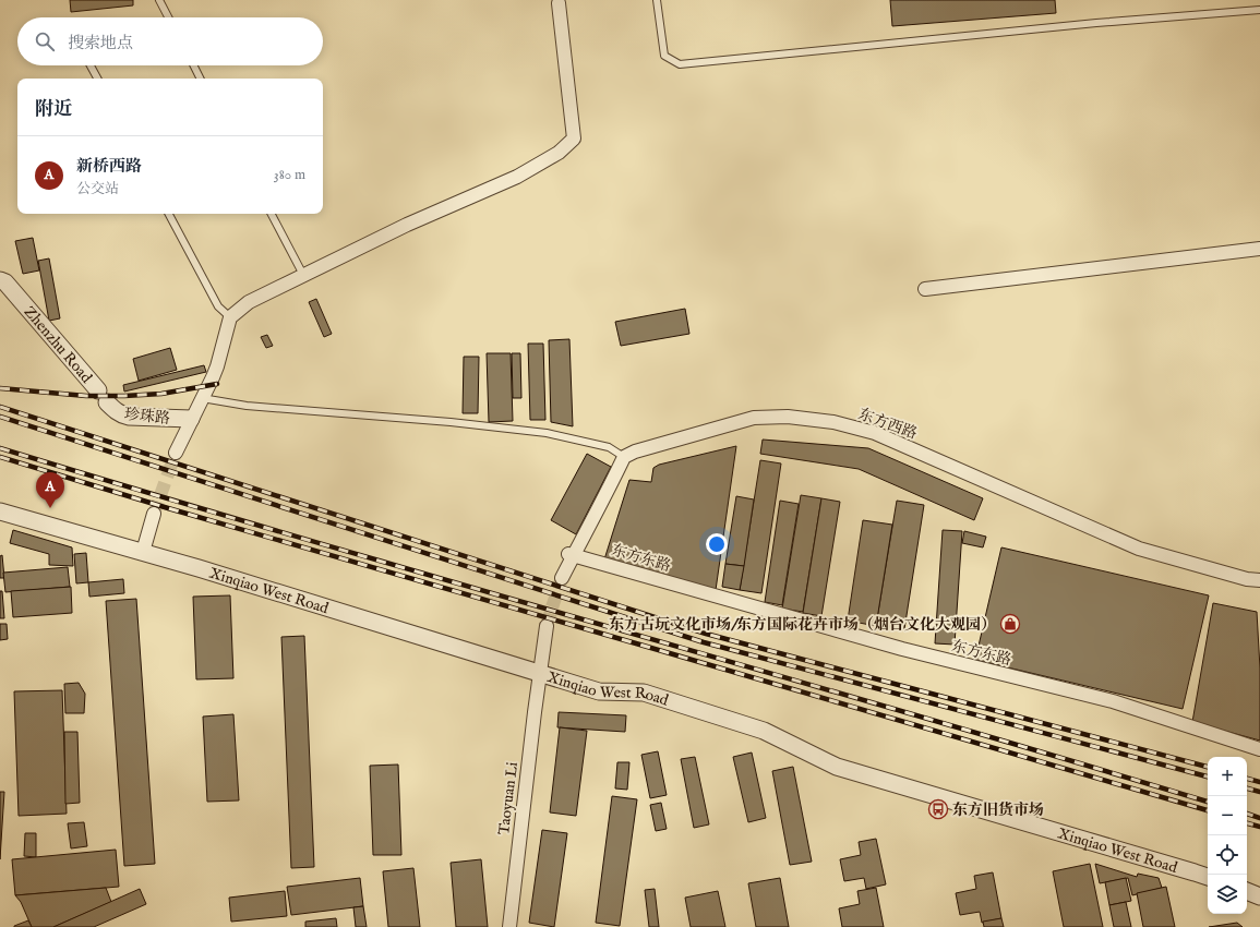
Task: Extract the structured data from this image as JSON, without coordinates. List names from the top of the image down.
{
  "streets": {
    "street": [
      "Zhenzhu Road",
      "珍珠路",
      "东方西路",
      "东方东路",
      "Xinqiao West Road",
      "Taoyuan Li"
    ]
  },
  "crossings": [
    ["Zhenzhu Road", "珍珠路"],
    ["Xinqiao West Road", "Taoyuan Li"]
  ],
  "places": {
    "shop": ["东方古玩文化市场/东方国际花卉市场（烟台文化大观园）"],
    "bus stop": ["东方旧货市场"]
  },
  "page": {
    "search": "搜索地点",
    "heading": "附近",
    "list": [
      {
        "mark": "A",
        "name": "新桥西路",
        "note": "公交站",
        "value": "380 m"
      }
    ],
    "pins": "A",
    "map_buttons": ["+", "−"]
  }
}
